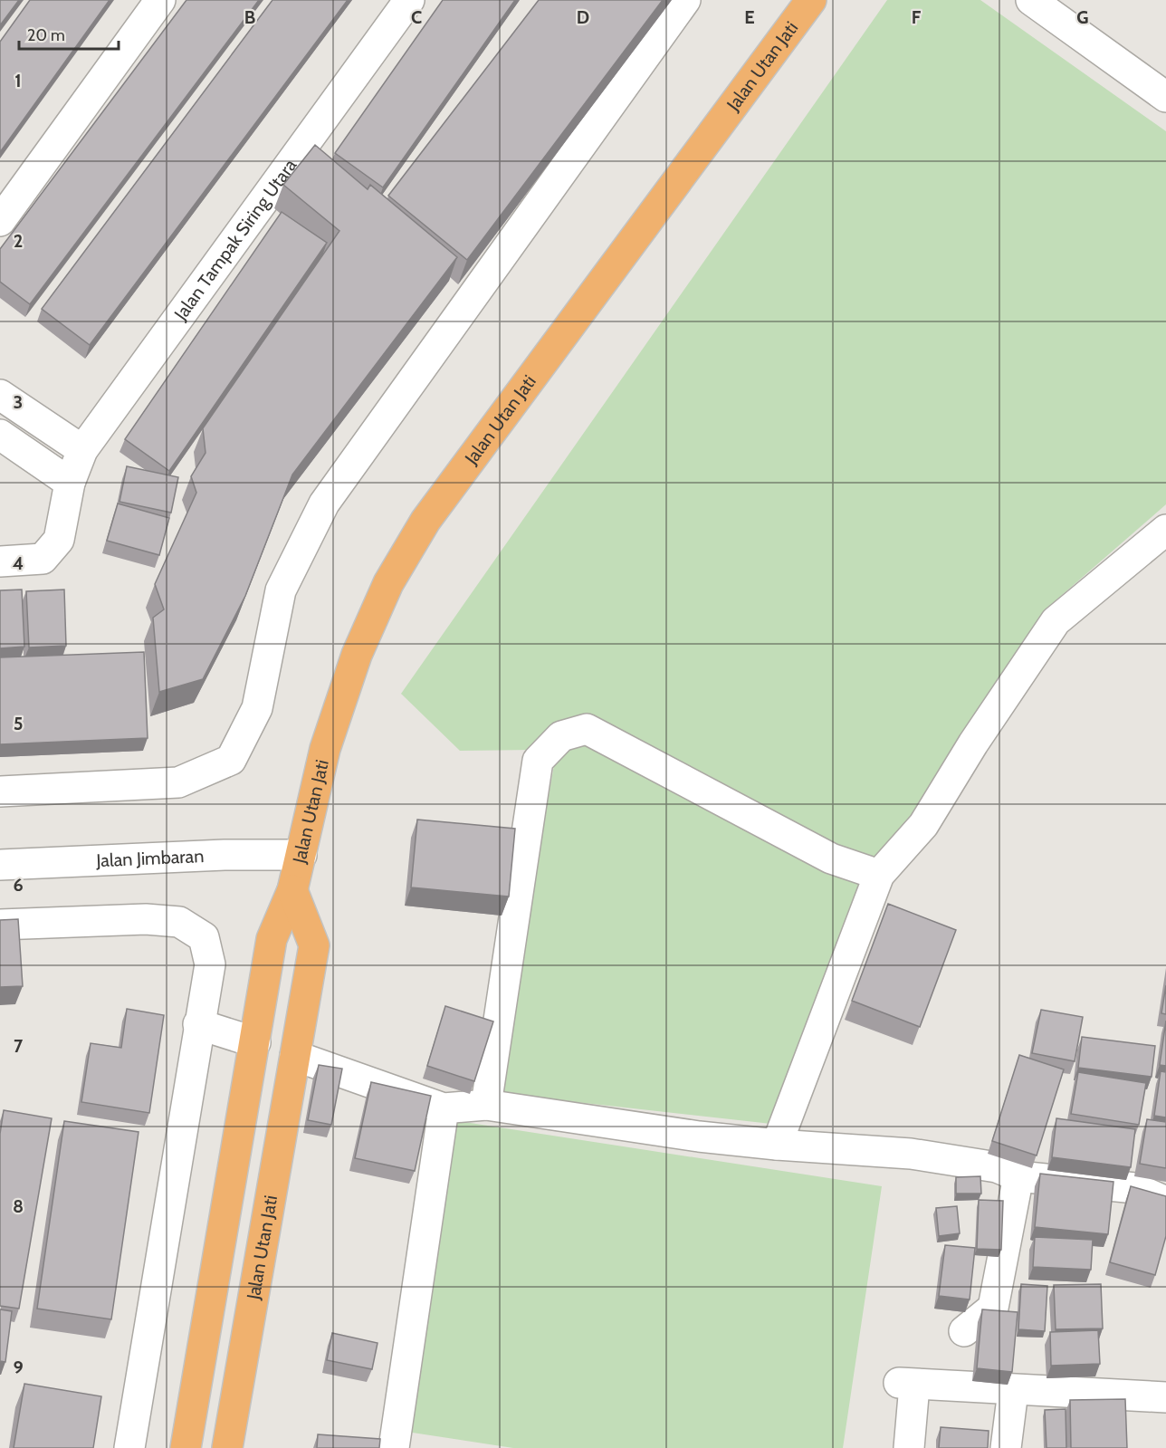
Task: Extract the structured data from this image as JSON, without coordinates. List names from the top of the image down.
{
  "streets": {
    "main road": ["Jalan Utan Jati"],
    "street": ["Jalan Tampak Siring Utara", "Jalan Jimbaran"]
  },
  "crossings": [
    ["Jalan Utan Jati", "Jalan Jimbaran"]
  ],
  "scale_bar": "20 m",
  "grid": {
    "columns": [
      "B",
      "C",
      "D",
      "E",
      "F",
      "G"
    ],
    "rows": [
      "1",
      "2",
      "3",
      "4",
      "5",
      "6",
      "7",
      "8",
      "9"
    ]
  }
}
